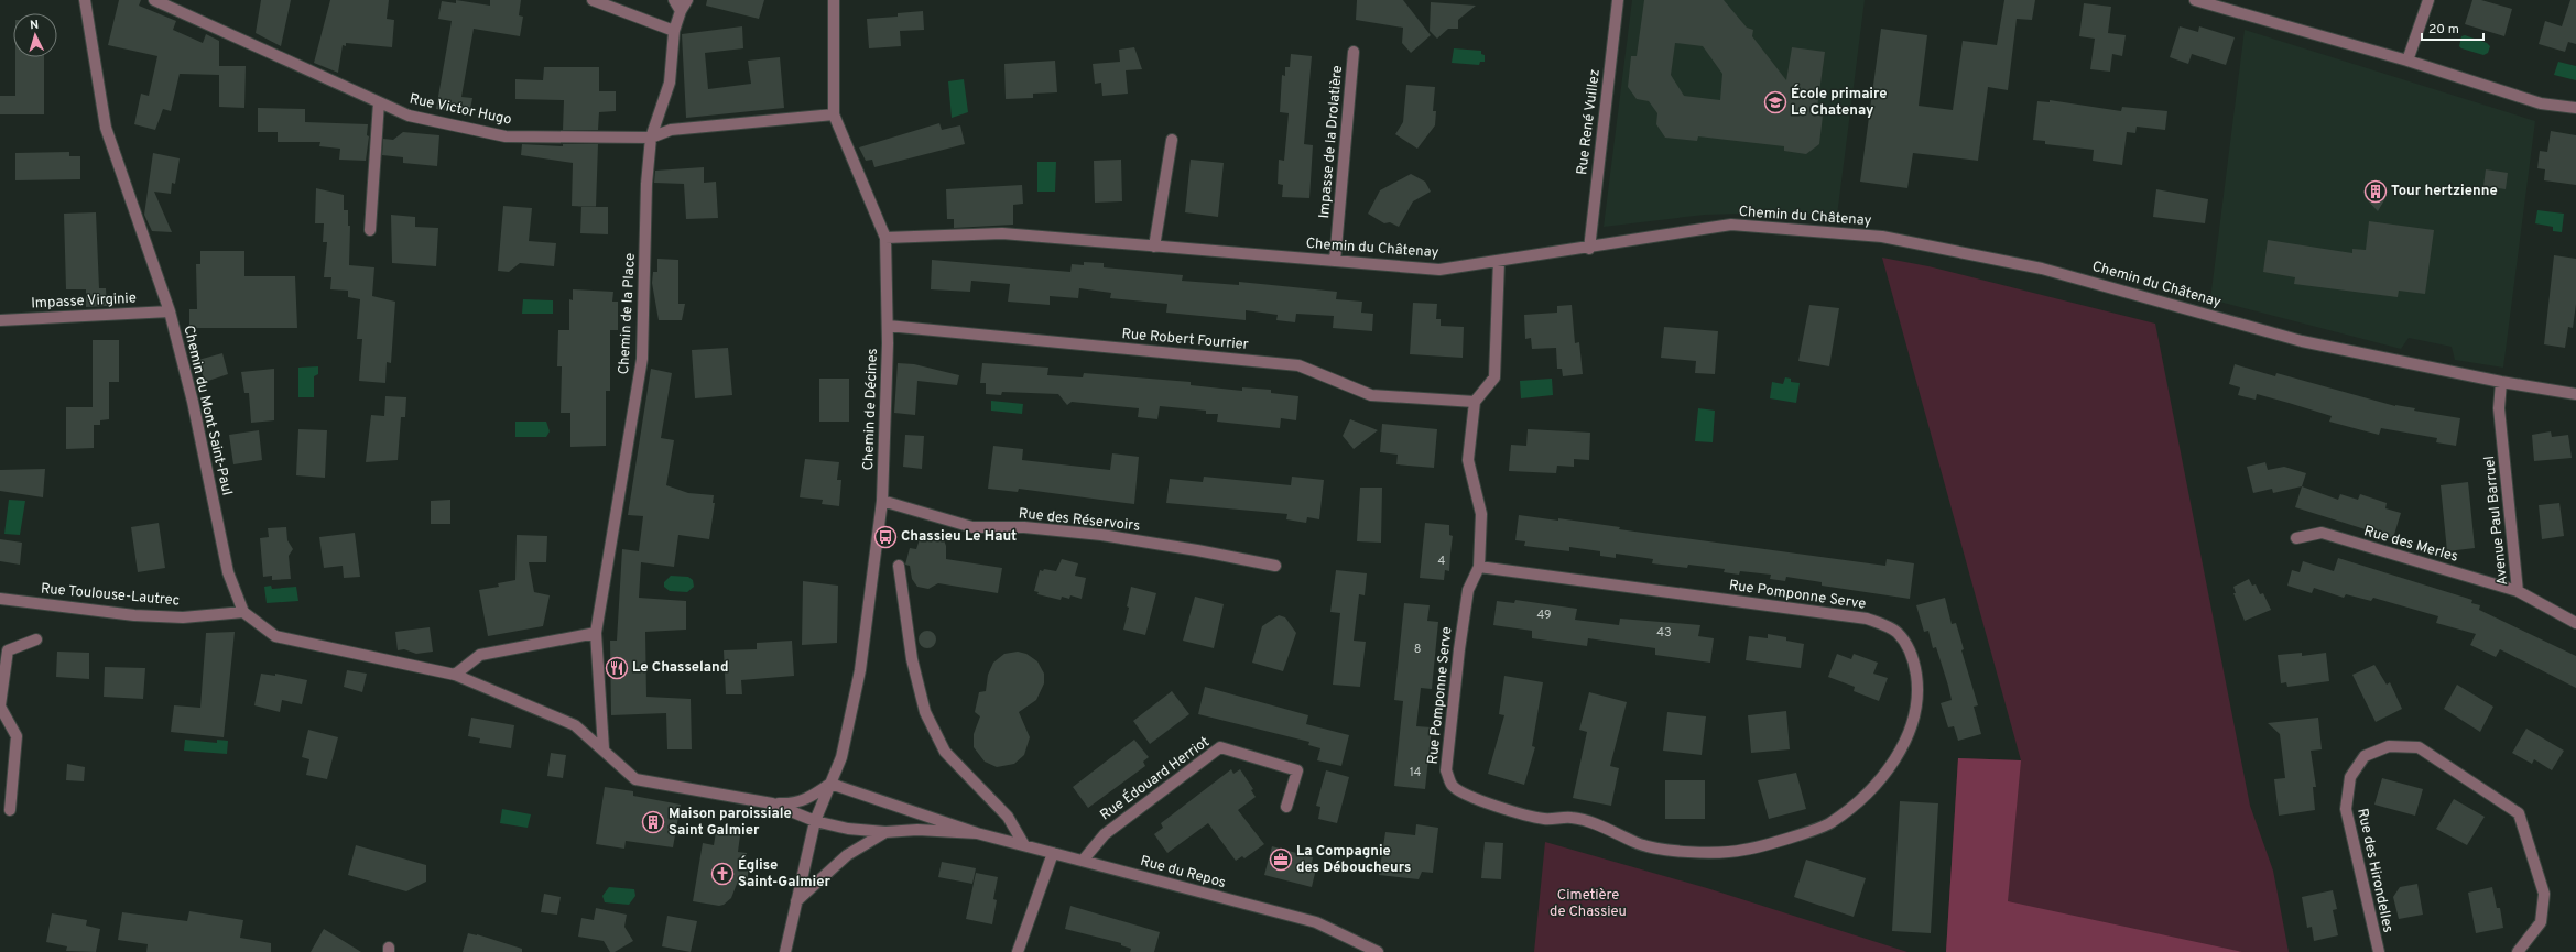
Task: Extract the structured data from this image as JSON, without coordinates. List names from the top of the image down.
{
  "streets": {
    "street": [
      "Rue Victor Hugo",
      "Rue René Vuillez",
      "Impasse de la Drolatière",
      "Chemin du Châtenay",
      "Impasse Virginie",
      "Chemin de la Place",
      "Rue Robert Fourrier",
      "Chemin de Décines",
      "Chemin du Mont Saint-Paul",
      "Rue des Réservoirs",
      "Avenue Paul Barruel",
      "Rue des Merles",
      "Rue Toulouse-Lautrec",
      "Rue Pomponne Serve",
      "Rue Édouard Herriot",
      "Rue des Hirondelles",
      "Rue du Repos"
    ]
  },
  "crossings": [
    ["Rue Victor Hugo", "Chemin de la Place"],
    ["Rue Victor Hugo", "Chemin de Décines"],
    ["Rue René Vuillez", "Chemin du Châtenay"],
    ["Impasse de la Drolatière", "Chemin du Châtenay"],
    ["Chemin du Châtenay", "Chemin de Décines"],
    ["Chemin du Châtenay", "Avenue Paul Barruel"],
    ["Impasse Virginie", "Chemin du Mont Saint-Paul"],
    ["Rue Robert Fourrier", "Chemin de Décines"],
    ["Rue Robert Fourrier", "Rue Pomponne Serve"],
    ["Chemin de Décines", "Rue des Réservoirs"],
    ["Chemin de Décines", "Rue du Repos"],
    ["Chemin du Mont Saint-Paul", "Rue Toulouse-Lautrec"],
    ["Avenue Paul Barruel", "Rue des Merles"],
    ["Rue Édouard Herriot", "Rue du Repos"]
  ],
  "parks": ["Cimetière de Chassieu"],
  "places": {
    "school or university": ["École primaire Le Chatenay"],
    "building": ["Tour hertzienne", "Maison paroissiale Saint Galmier"],
    "bus stop": ["Chassieu Le Haut"],
    "restaurant": ["Le Chasseland"],
    "office": ["La Compagnie des Déboucheurs"],
    "church": ["Église Saint-Galmier"]
  },
  "house_numbers": [
    "4",
    "49",
    "43",
    "8",
    "14"
  ],
  "scale_bar": "20 m",
  "north": "top"
}
